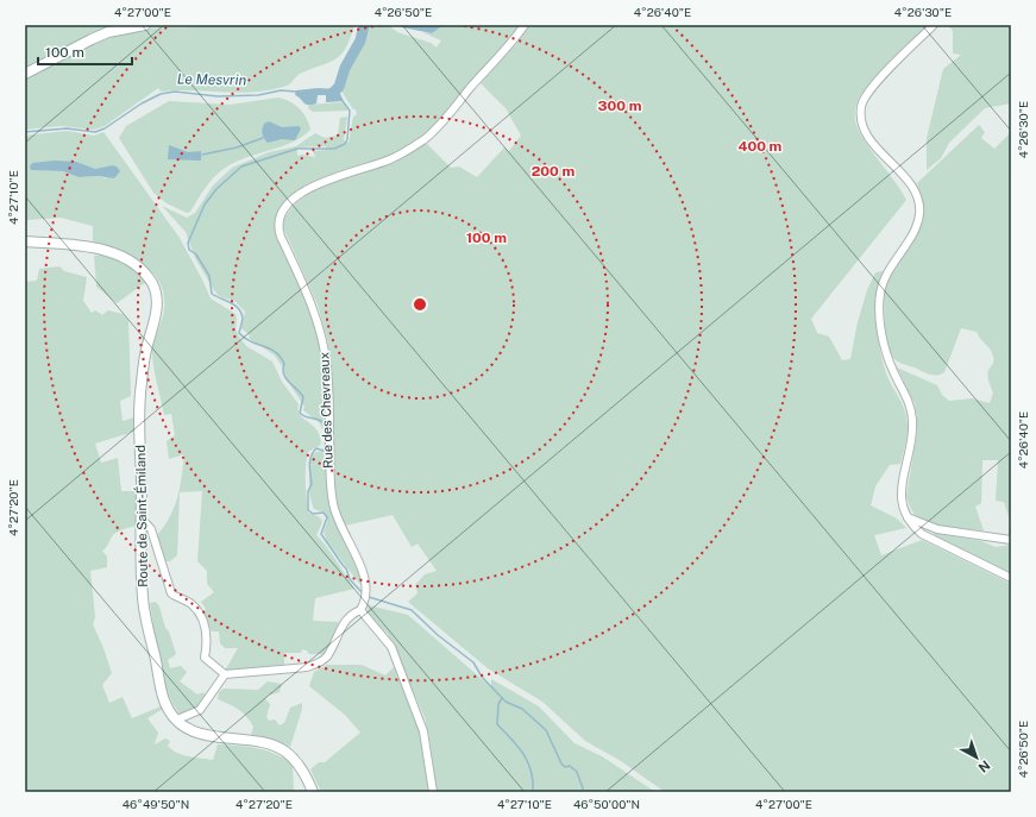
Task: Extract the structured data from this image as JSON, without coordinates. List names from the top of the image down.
{
  "streets": {
    "main road": ["Route de Saint-Émiland"],
    "street": ["Rue des Chevreaux"]
  },
  "water": ["Le Mesvrin"],
  "scale_bar": "100 m",
  "north": "bottom right",
  "coordinates": [
    "4°27'00\"E",
    "4°26'50\"E",
    "4°26'40\"E",
    "4°26'30\"E",
    "4°27'10\"E",
    "4°27'20\"E",
    "46°49'50\"N",
    "46°50'00\"N"
  ],
  "rings": [
    "300 m",
    "400 m",
    "200 m",
    "100 m"
  ]
}
